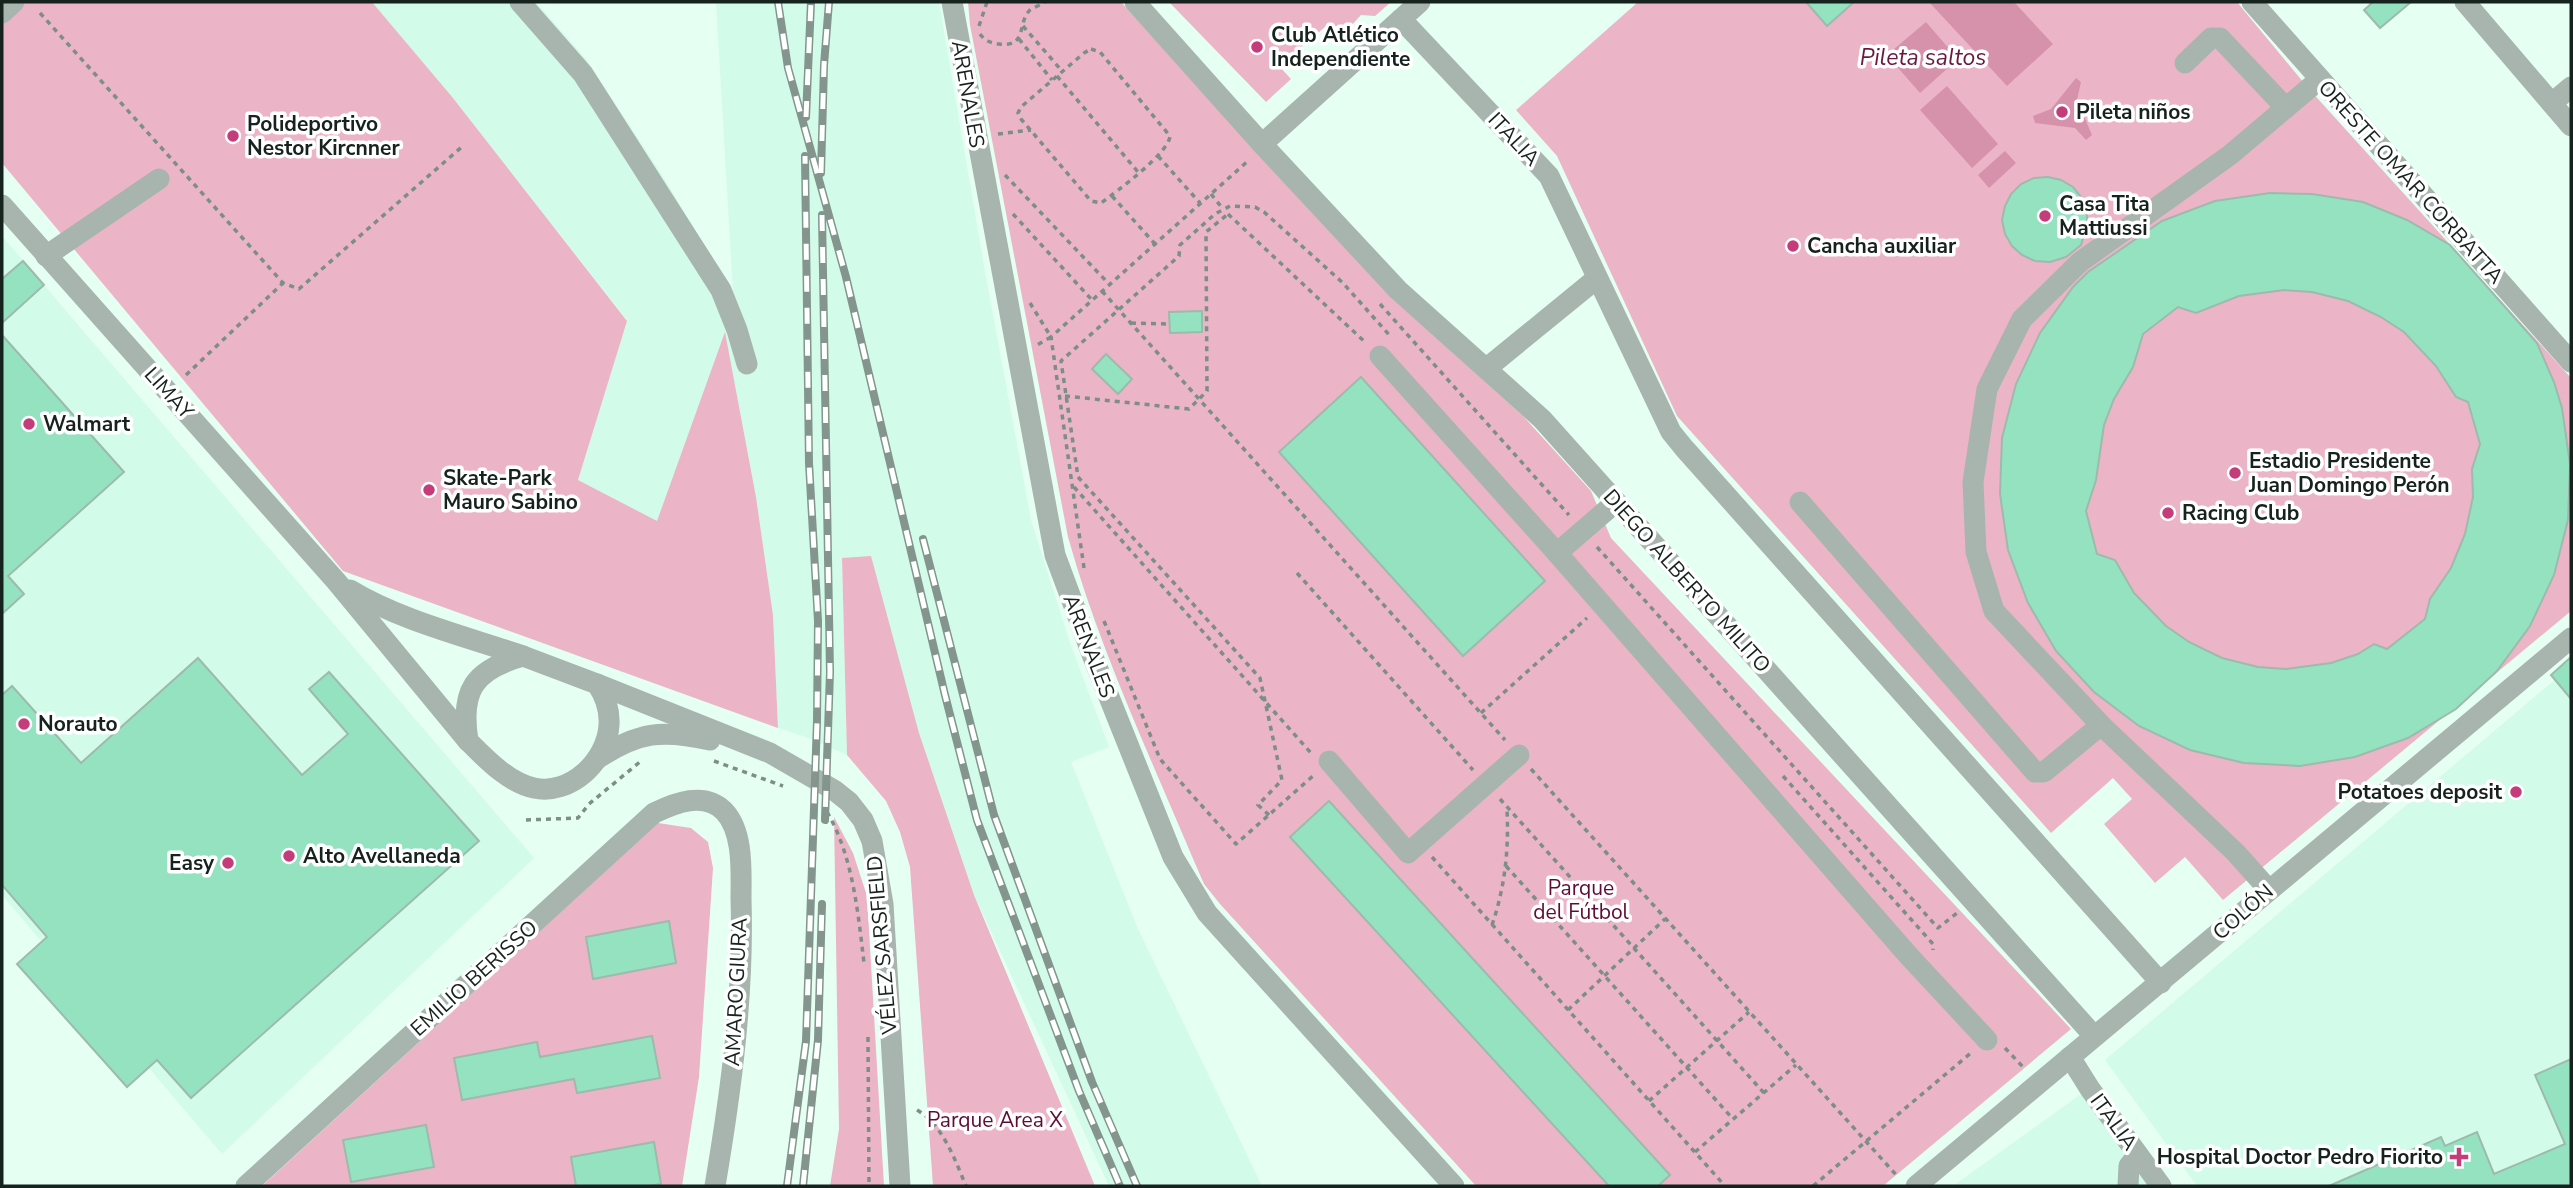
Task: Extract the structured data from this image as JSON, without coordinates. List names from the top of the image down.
{
  "streets": {
    "street": [
      "ARENALES",
      "ITALIA",
      "ORESTE OMAR CORBATTA",
      "LIMAY",
      "DIEGO ALBERTO MILITO",
      "COLÓN",
      "VÉLEZ SARSFIELD",
      "EMILIO BERISSO",
      "AMARO GIURA"
    ]
  },
  "crossings": [
    ["ITALIA", "COLÓN"],
    ["LIMAY", "VÉLEZ SARSFIELD"],
    ["DIEGO ALBERTO MILITO", "COLÓN"],
    ["EMILIO BERISSO", "AMARO GIURA"]
  ],
  "water": ["Pileta saltos"],
  "parks": ["Parque del Fútbol", "Parque Area X"],
  "places": {
    "other": [
      "Club Atlético Independiente",
      "Pileta niños",
      "Polideportivo Nestor Kircnner",
      "Casa Tita Mattiussi",
      "Cancha auxiliar",
      "Walmart",
      "Estadio Presidente Juan Domingo Perón",
      "Skate-Park Mauro Sabino",
      "Racing Club",
      "Norauto",
      "Potatoes deposit",
      "Alto Avellaneda",
      "Easy"
    ],
    "health": ["Hospital Doctor Pedro Fiorito"]
  }
}
